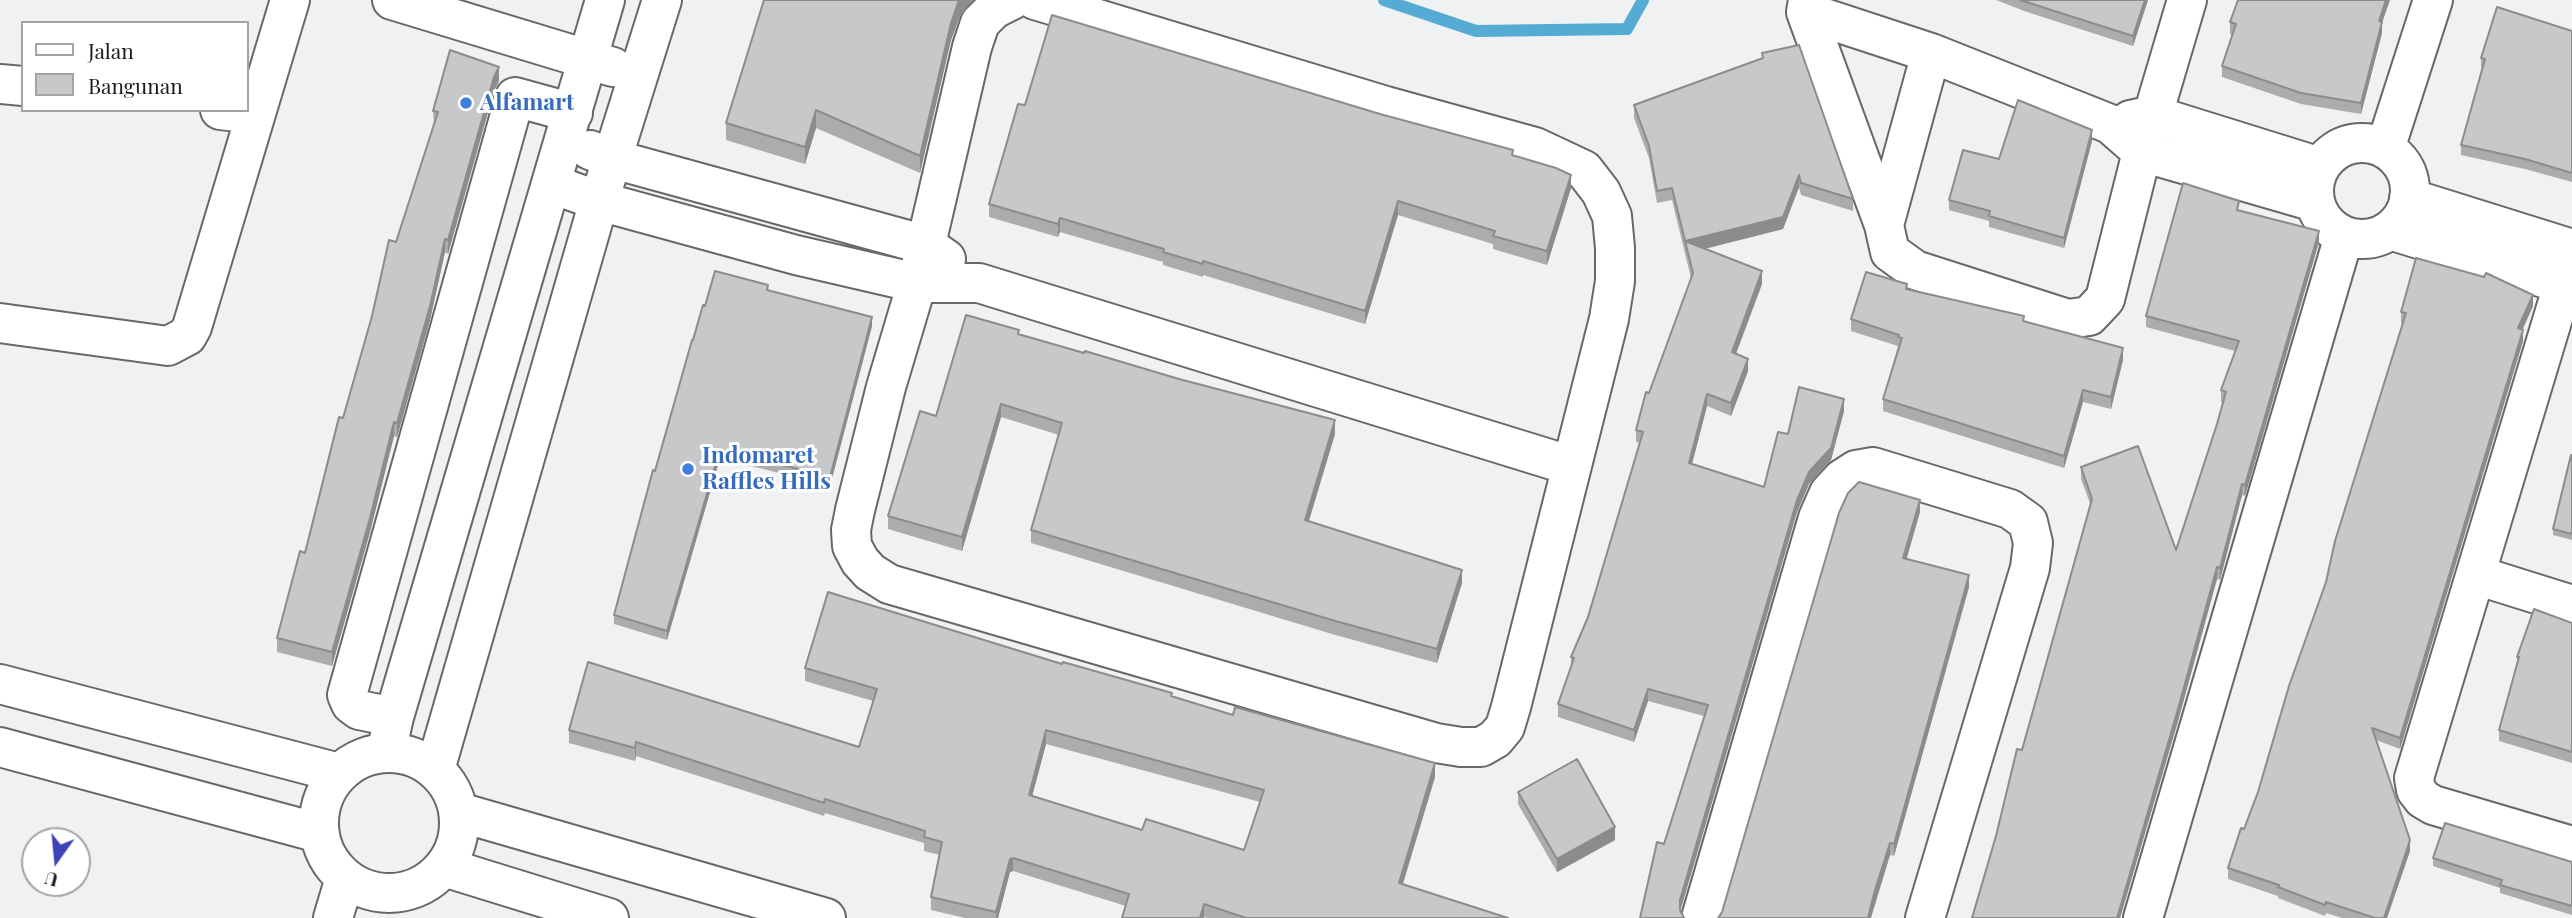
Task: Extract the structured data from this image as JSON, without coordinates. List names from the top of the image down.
{
  "places": ["Alfamart", "Indomaret Raffles Hills"],
  "legend": ["Jalan", "Bangunan"],
  "north": "bottom"
}
